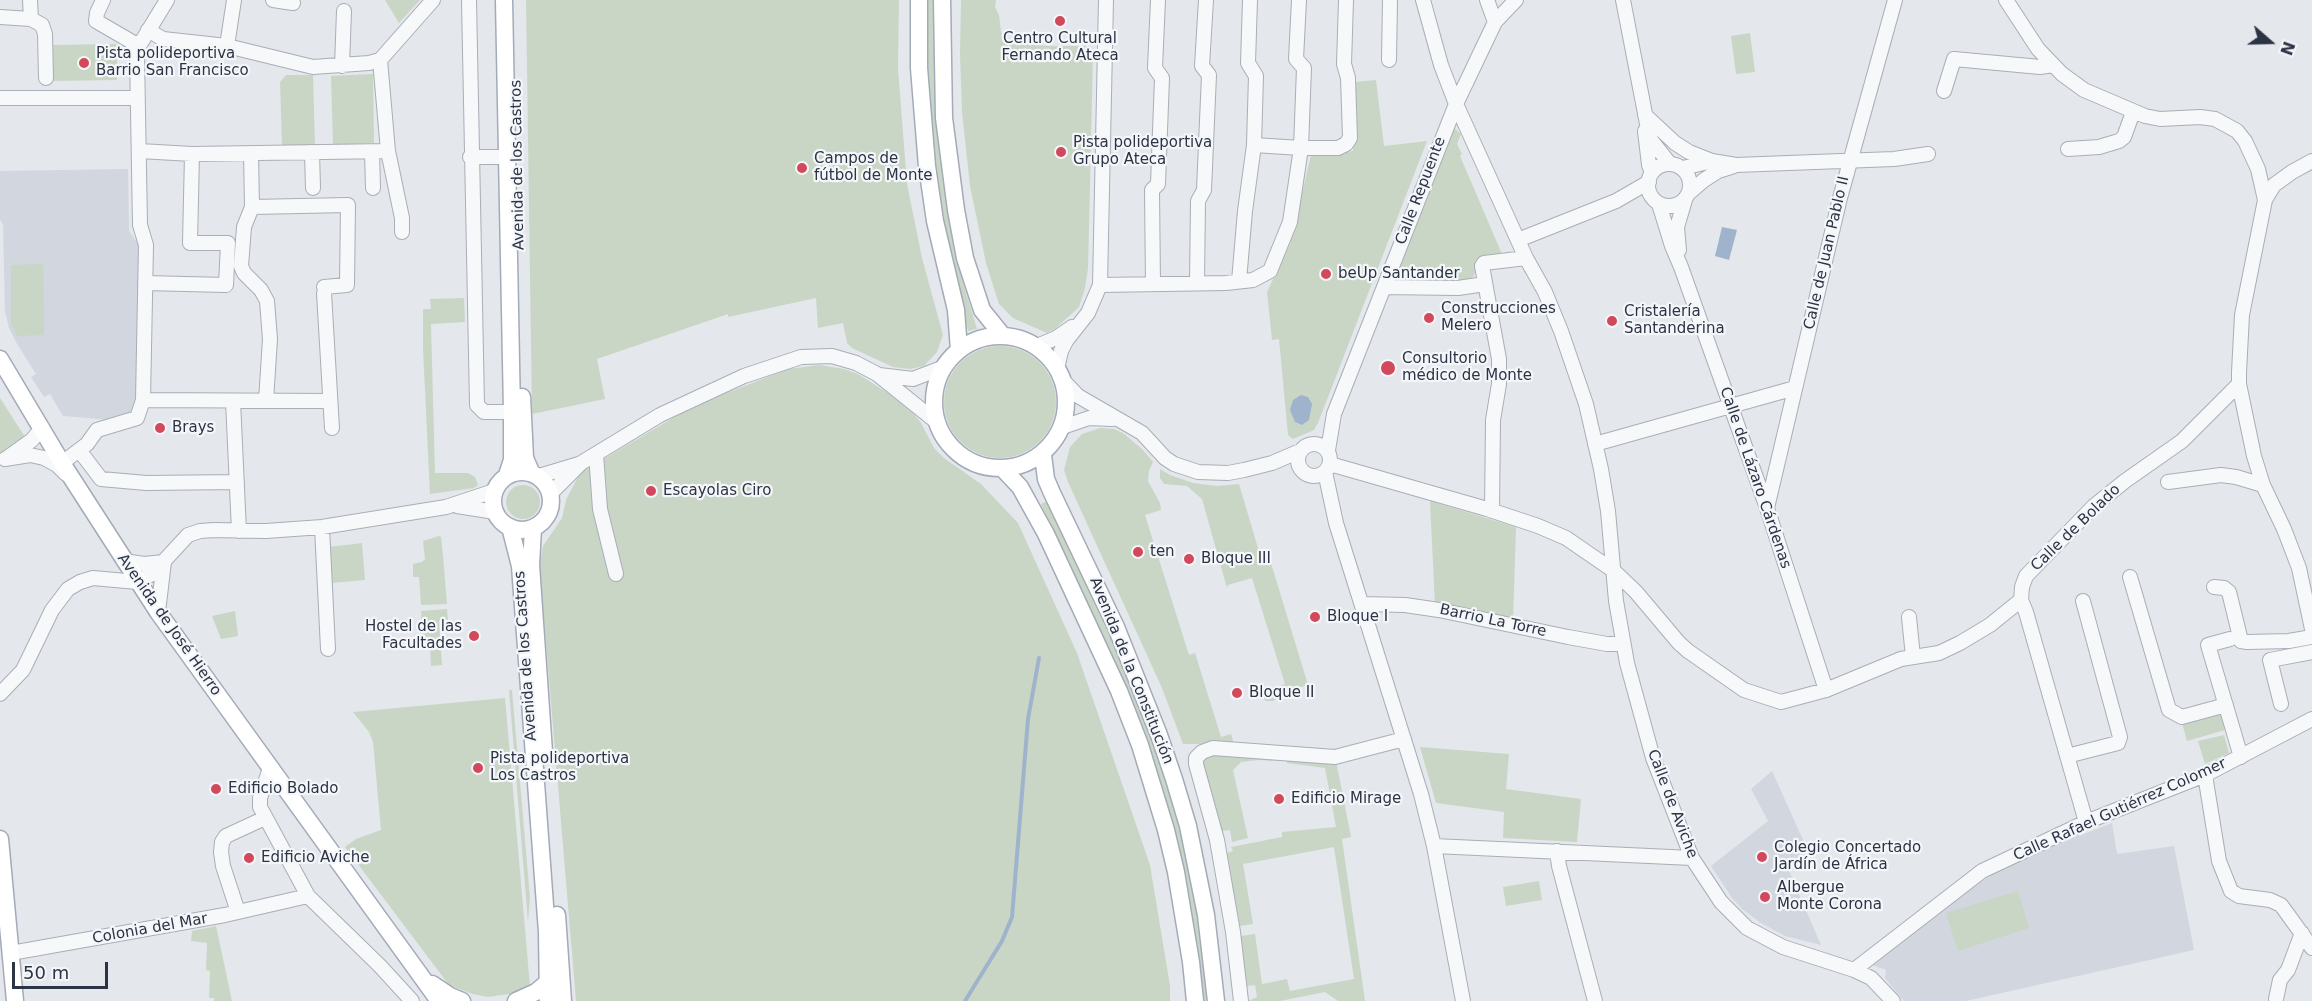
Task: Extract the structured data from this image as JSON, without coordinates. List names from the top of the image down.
{
  "streets": {
    "main road": ["Avenida de los Castros", "Avenida de José Hierro", "Avenida de la Constitución"],
    "street": [
      "Calle Repuente",
      "Calle de Juan Pablo II",
      "Calle de Lázaro Cárdenas",
      "Calle de Bolado",
      "Barrio La Torre",
      "Calle de Aviche",
      "Calle Rafael Gutiérrez Colomer",
      "Colonia del Mar"
    ]
  },
  "crossings": [
    ["Calle Repuente", "Calle de Aviche"],
    ["Calle de Juan Pablo II", "Calle de Lázaro Cárdenas"],
    ["Barrio La Torre", "Calle de Aviche"],
    ["Calle de Aviche", "Calle Rafael Gutiérrez Colomer"]
  ],
  "places": [
    "Centro Cultural Fernando Ateca",
    "Pista polideportiva Barrio San Francisco",
    "Pista polideportiva Grupo Ateca",
    "Campos de fútbol de Monte",
    "beUp Santander",
    "Construcciones Melero",
    "Cristalería Santanderina",
    "Consultorio médico de Monte",
    "Brays",
    "Escayolas Ciro",
    "ten",
    "Bloque III",
    "Bloque I",
    "Hostel de las Facultades",
    "Bloque II",
    "Pista polideportiva Los Castros",
    "Edificio Bolado",
    "Edificio Mirage",
    "Colegio Concertado Jardín de África",
    "Edificio Aviche",
    "Albergue Monte Corona"
  ],
  "scale_bar": "50 m",
  "north": "right"
}
